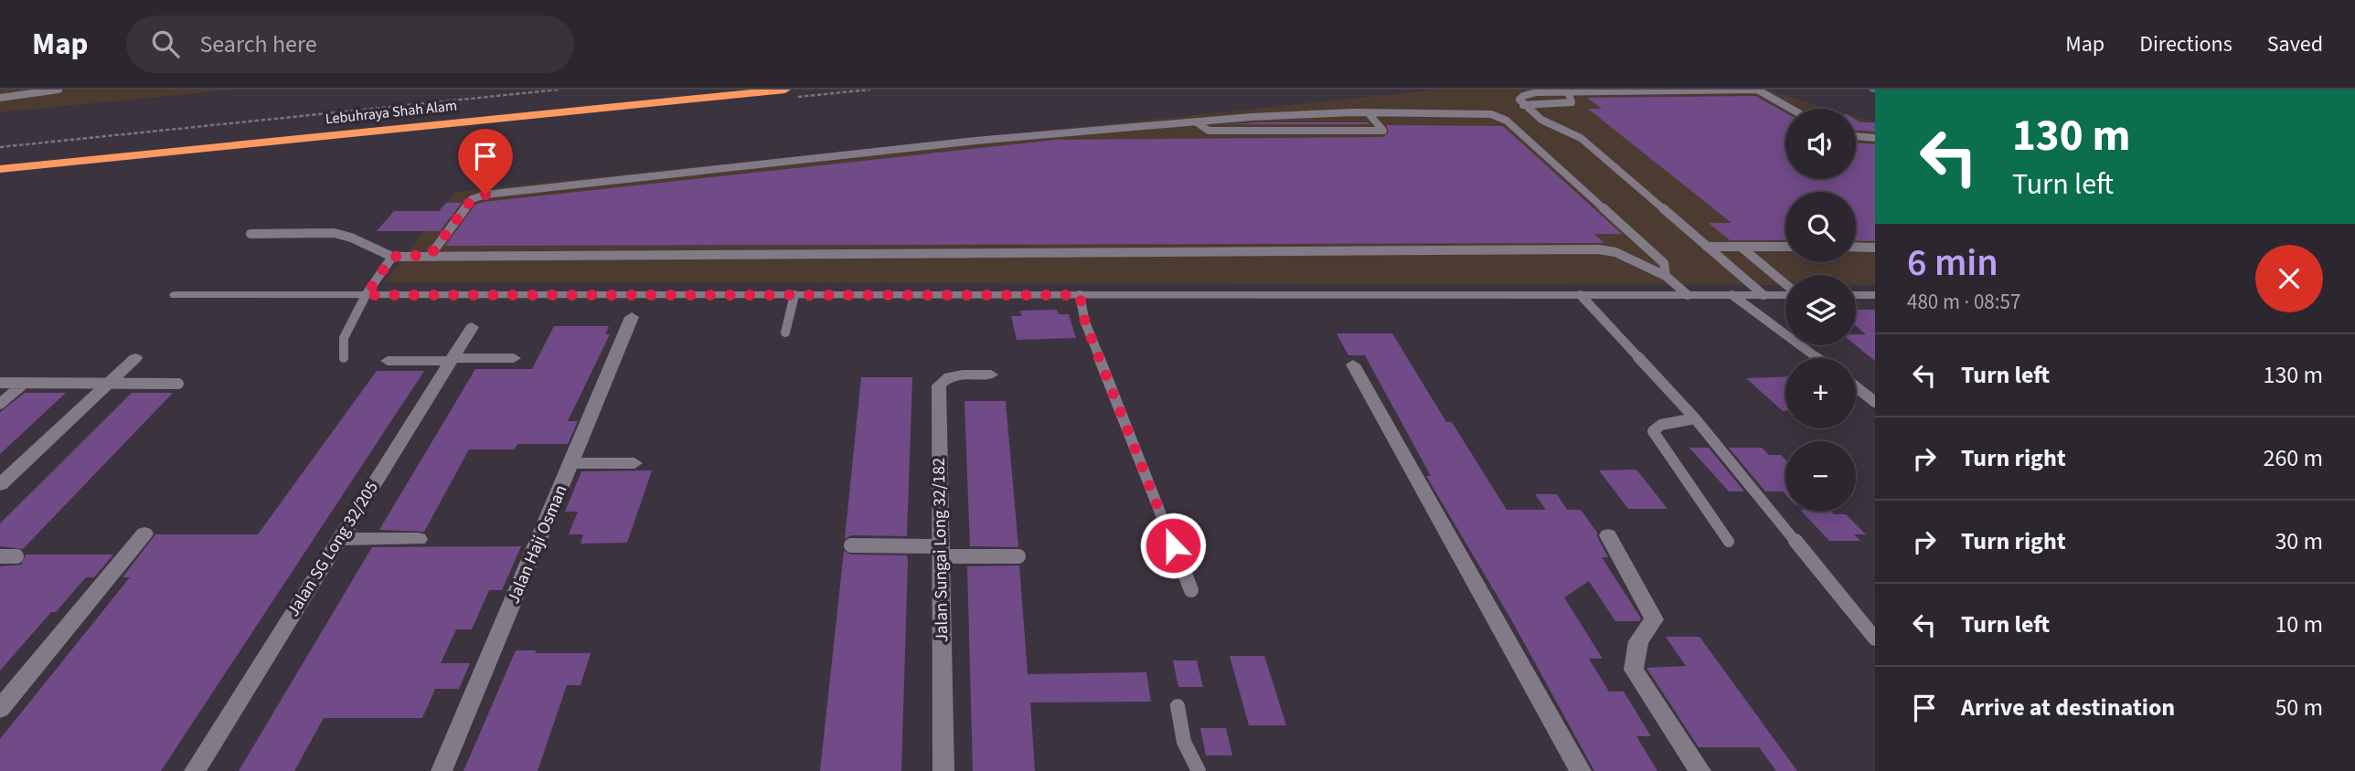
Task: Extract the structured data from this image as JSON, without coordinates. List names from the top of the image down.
{
  "streets": {
    "highway": ["Lebuhraya Shah Alam"],
    "street": ["Jalan Haji Osman", "Jalan SG Long 32/205", "Jalan Sungai Long 32/182"]
  },
  "page": {
    "header": "Map",
    "search": "Search here",
    "nav": ["Map", "Directions", "Saved"],
    "turn": ["130 m", "Turn left"],
    "map_buttons": ["+", "−"],
    "heading": ["6 min", "480 m · 08:57"],
    "list": [
      {
        "name": "Turn left",
        "value": "130 m"
      },
      {
        "name": "Turn right",
        "value": "260 m"
      },
      {
        "name": "Turn right",
        "value": "30 m"
      },
      {
        "name": "Turn left",
        "value": "10 m"
      },
      {
        "name": "Arrive at destination",
        "value": "50 m"
      }
    ]
  }
}
